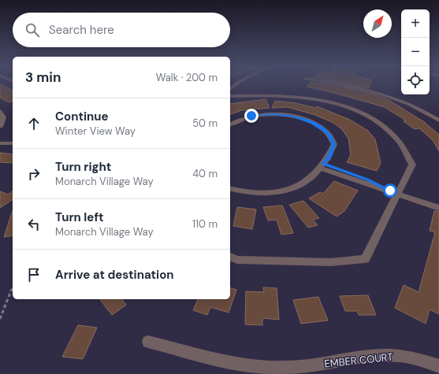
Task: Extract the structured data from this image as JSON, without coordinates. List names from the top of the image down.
{
  "streets": {
    "street": ["EMBER COURT"]
  },
  "north": "top right",
  "page": {
    "map_buttons": ["+", "−"],
    "search": "Search here",
    "heading": ["3 min", "Walk · 200 m"],
    "list": [
      ["Continue", "Winter View Way", "50 m"],
      ["Turn right", "Monarch Village Way", "40 m"],
      ["Turn left", "Monarch Village Way", "110 m"],
      "Arrive at destination"
    ]
  }
}
